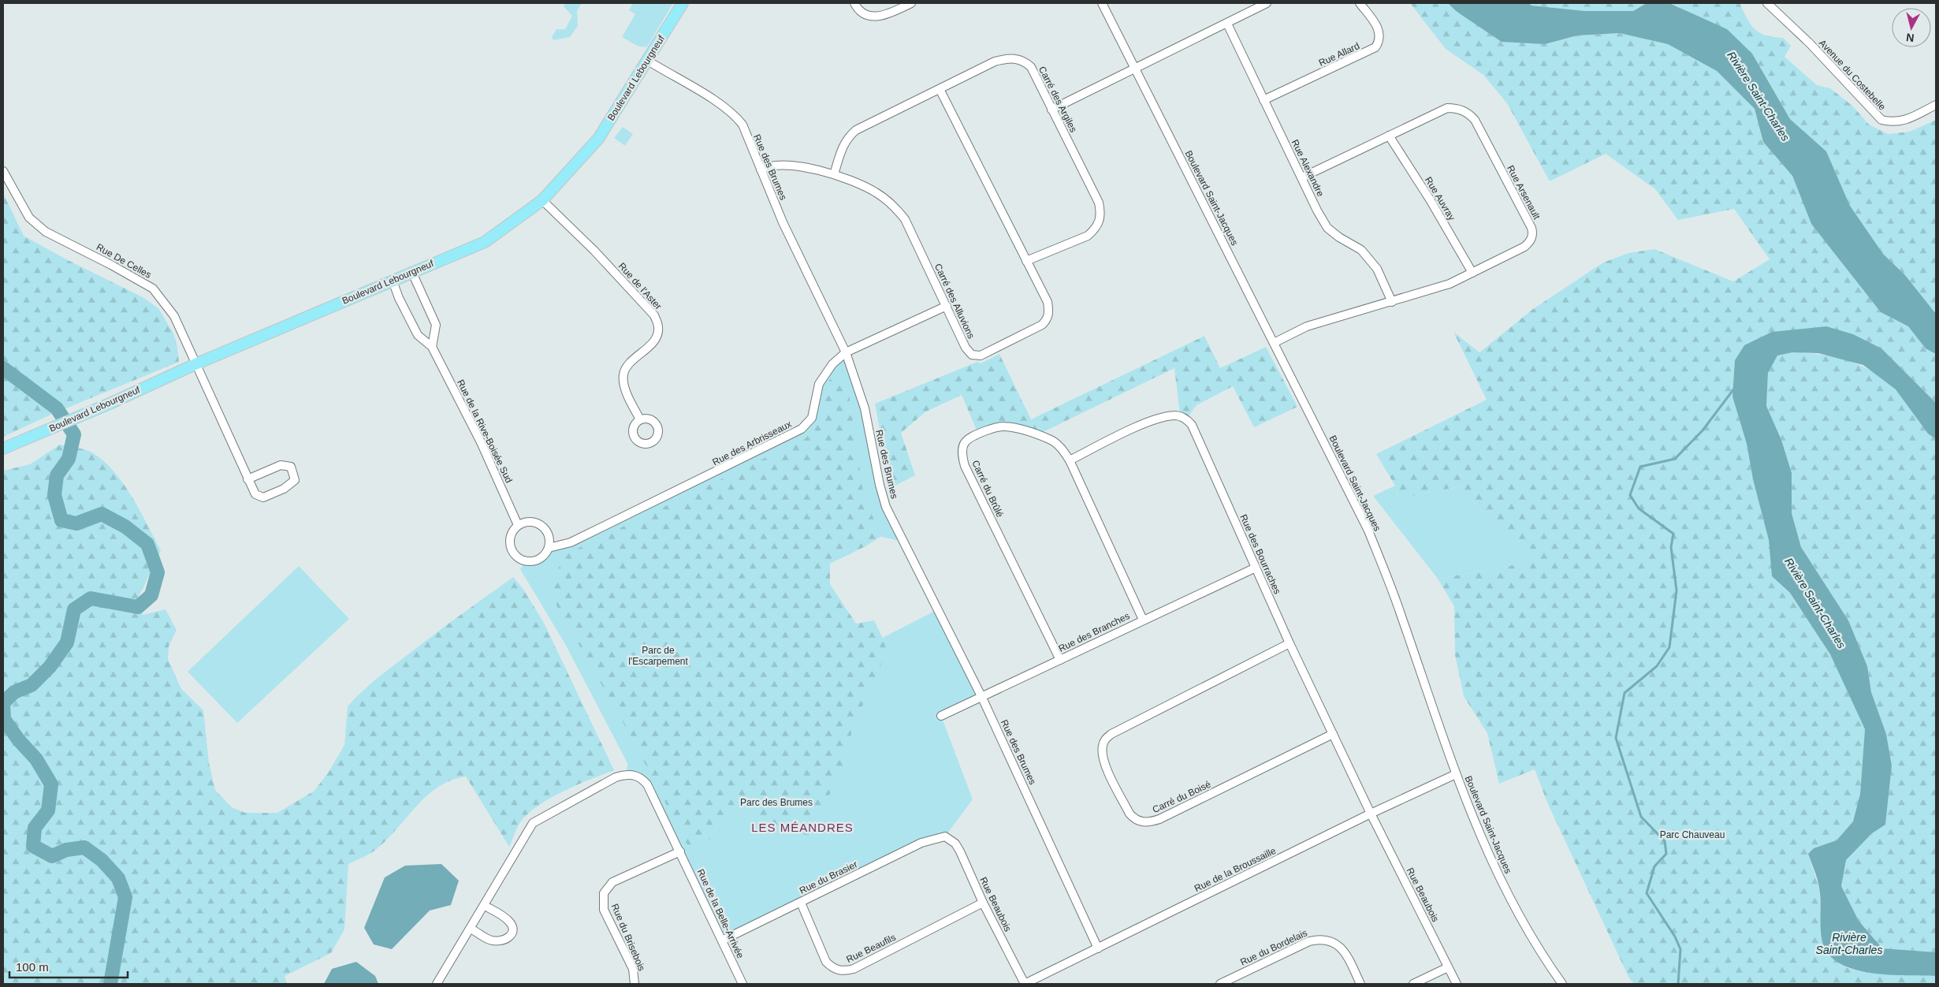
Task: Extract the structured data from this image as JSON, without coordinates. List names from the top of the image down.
{
  "streets": {
    "main road": ["Boulevard Lebourgneuf"],
    "street": [
      "Rue Allard",
      "Avenue du Costebelle",
      "Carré des Argiles",
      "Rue des Brumes",
      "Rue Alexandre",
      "Rue Arsenault",
      "Boulevard Saint-Jacques",
      "Rue Auvray",
      "Rue De Celles",
      "Rue de l'Aster",
      "Carré des Alluvions",
      "Rue de la Rive-Boisée Sud",
      "Rue des Arbrisseaux",
      "Carré du Brûlé",
      "Rue des Bourraches",
      "Rue des Branches",
      "Carré du Boisé",
      "Rue de la Broussaille",
      "Rue du Brasier",
      "Rue Beaubois",
      "Rue de la Belle-Arrivée",
      "Rue du Brisebois",
      "Rue du Bordelais",
      "Rue Beaufils"
    ]
  },
  "crossings": [
    ["Rue Allard", "Rue Alexandre"],
    ["Boulevard Lebourgneuf", "Rue des Brumes"],
    ["Boulevard Lebourgneuf", "Rue De Celles"],
    ["Boulevard Lebourgneuf", "Rue de l'Aster"],
    ["Boulevard Lebourgneuf", "Rue de la Rive-Boisée Sud"],
    ["Carré des Argiles", "Carré des Alluvions"],
    ["Rue des Brumes", "Carré des Alluvions"],
    ["Rue des Brumes", "Rue des Arbrisseaux"],
    ["Rue des Brumes", "Rue des Branches"],
    ["Rue des Brumes", "Rue de la Broussaille"],
    ["Rue Alexandre", "Rue Arsenault"],
    ["Rue Arsenault", "Boulevard Saint-Jacques"],
    ["Rue Arsenault", "Rue Auvray"],
    ["Boulevard Saint-Jacques", "Rue de la Broussaille"],
    ["Carré des Alluvions", "Rue des Arbrisseaux"],
    ["Rue de la Rive-Boisée Sud", "Rue des Arbrisseaux"],
    ["Carré du Brûlé", "Rue des Bourraches"],
    ["Carré du Brûlé", "Rue des Branches"],
    ["Rue des Bourraches", "Rue des Branches"],
    ["Rue des Bourraches", "Carré du Boisé"],
    ["Rue des Bourraches", "Rue de la Broussaille"],
    ["Rue des Bourraches", "Rue Beaubois"],
    ["Rue de la Broussaille", "Rue Beaubois"],
    ["Rue du Brasier", "Rue Beaubois"],
    ["Rue du Brasier", "Rue de la Belle-Arrivée"],
    ["Rue du Brasier", "Rue Beaufils"],
    ["Rue Beaubois", "Rue Beaufils"],
    ["Rue de la Belle-Arrivée", "Rue du Brisebois"]
  ],
  "districts": ["LES MÉANDRES"],
  "water": ["Rivière Saint-Charles"],
  "parks": ["Parc de l'Escarpement", "Parc des Brumes", "Parc Chauveau"],
  "scale_bar": "100 m",
  "north": "bottom"
}
